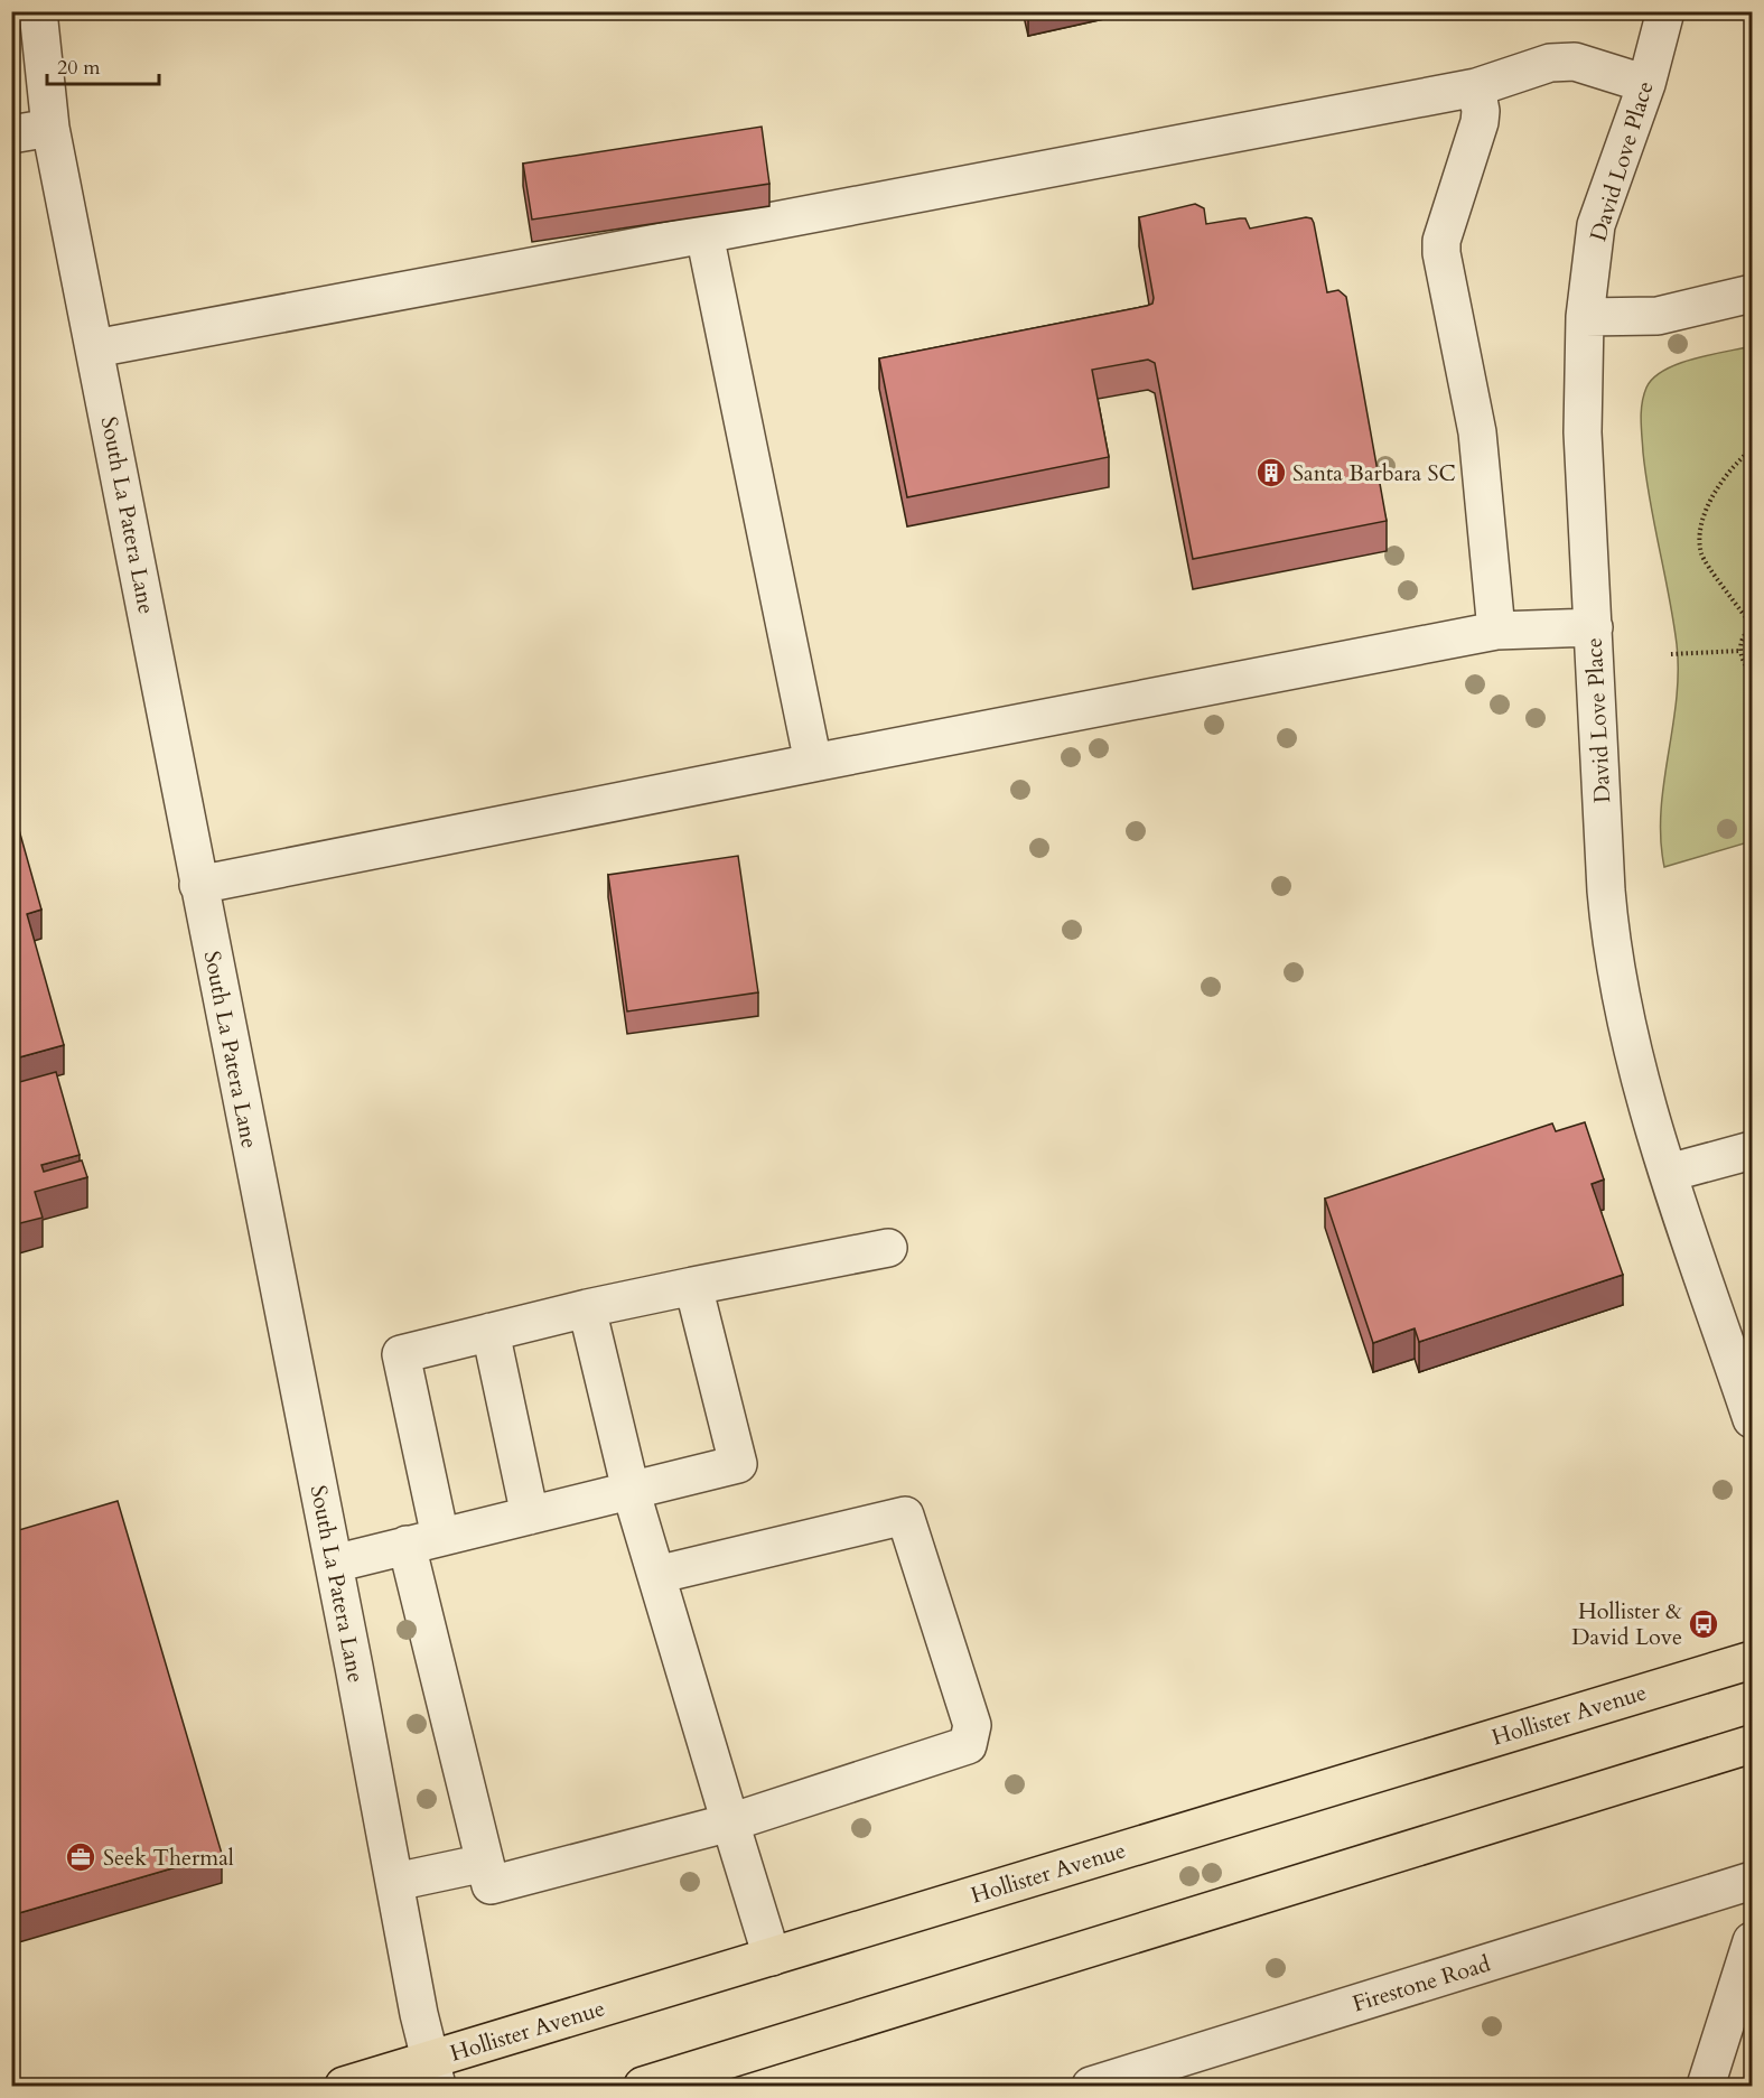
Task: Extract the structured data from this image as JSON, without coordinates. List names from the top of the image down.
{
  "streets": {
    "main road": ["Hollister Avenue"],
    "street": ["David Love Place", "South La Patera Lane", "Firestone Road"]
  },
  "crossings": [
    ["South La Patera Lane", "Hollister Avenue"]
  ],
  "places": {
    "building": ["Santa Barbara SC"],
    "bus stop": ["Hollister & David Love"],
    "office": ["Seek Thermal"]
  },
  "scale_bar": "20 m"
}
